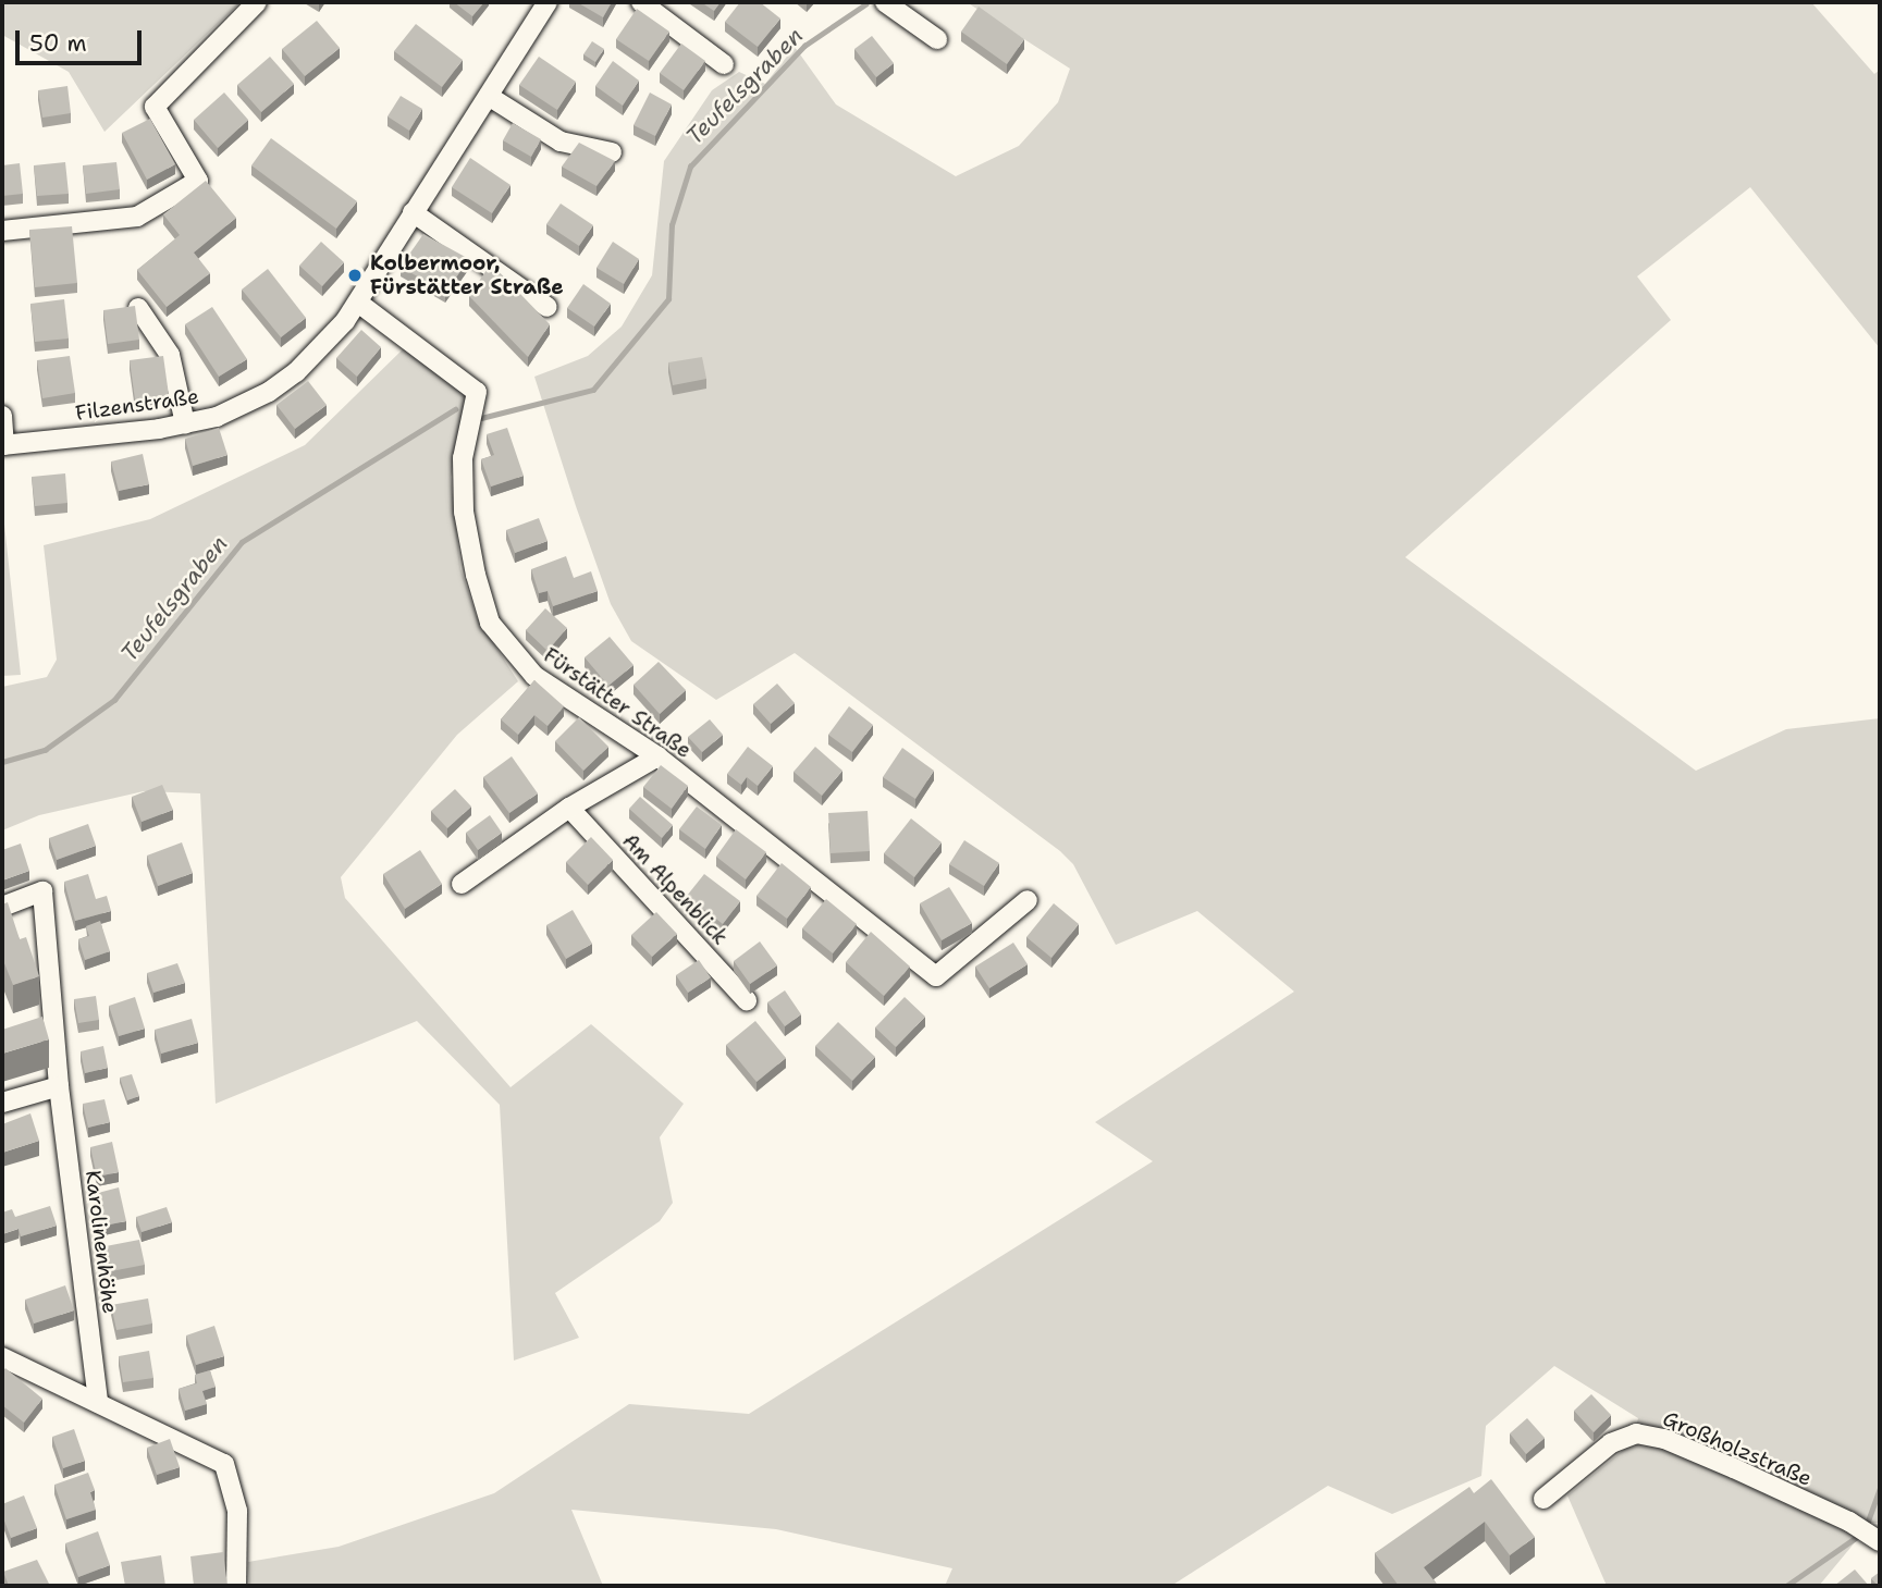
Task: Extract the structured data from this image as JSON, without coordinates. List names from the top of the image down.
{
  "streets": {
    "street": [
      "Filzenstraße",
      "Fürstätter Straße",
      "Am Alpenblick",
      "Karolinenhöhe",
      "Großholzstraße"
    ]
  },
  "crossings": [
    ["Filzenstraße", "Fürstätter Straße"]
  ],
  "water": ["Teufelsgraben"],
  "places": ["Kolbermoor, Fürstätter Straße"],
  "scale_bar": "50 m"
}
